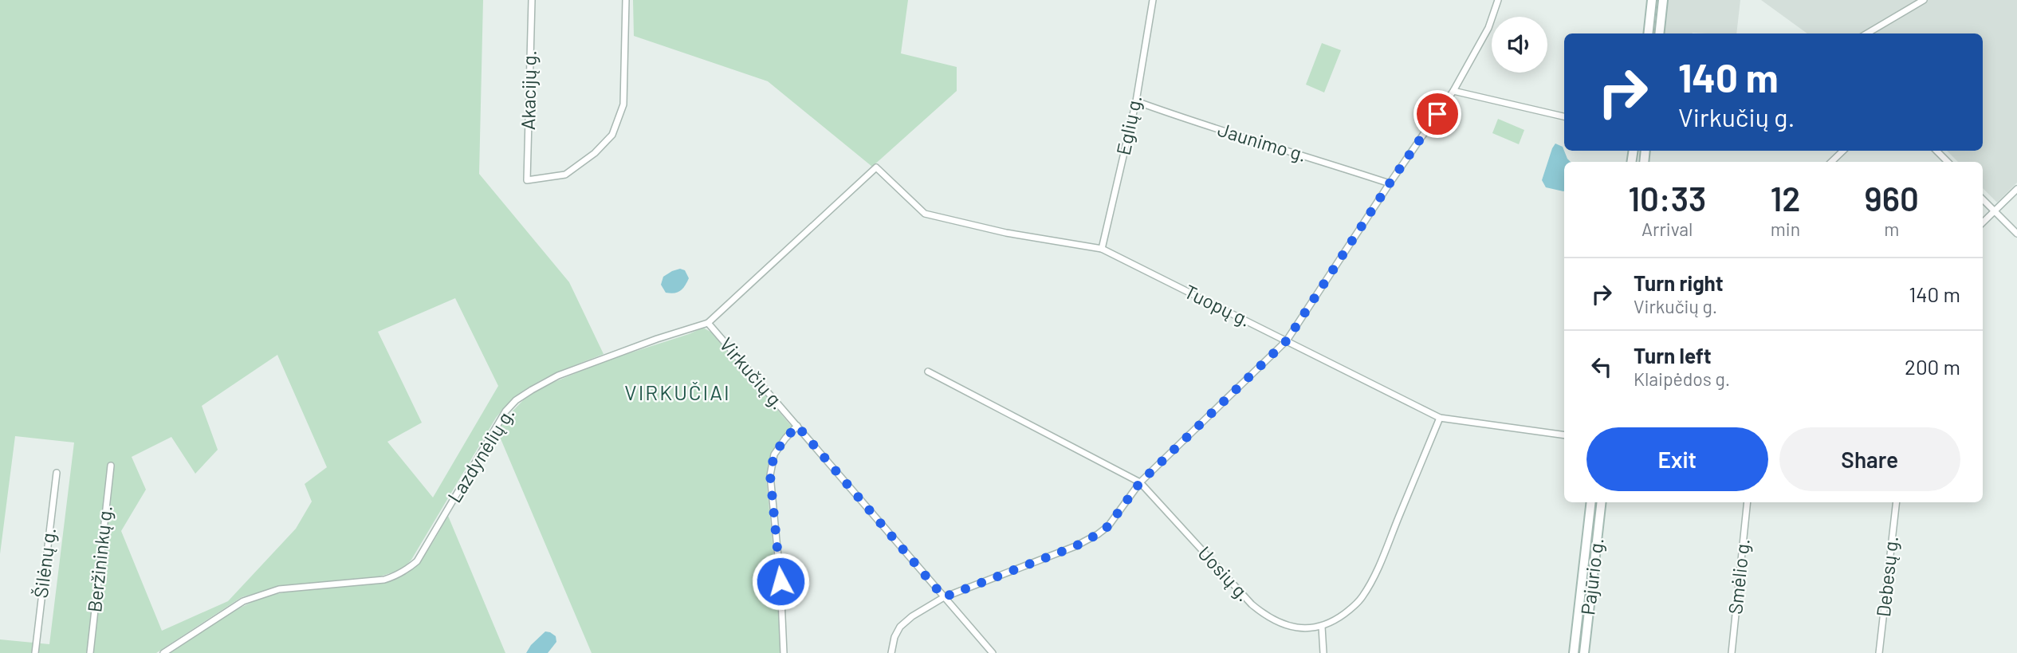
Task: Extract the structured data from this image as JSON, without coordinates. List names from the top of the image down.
{
  "streets": {
    "main road": ["Pajūrio g."],
    "street": [
      "Akacijų g.",
      "Eglių g.",
      "Jaunimo g.",
      "Tuopų g.",
      "Virkučių g.",
      "Lazdynėlių g.",
      "Beržininkų g.",
      "Šilėnų g.",
      "Uosių g.",
      "Smėlio g.",
      "Debesų g."
    ]
  },
  "crossings": [
    ["Eglių g.", "Jaunimo g."],
    ["Eglių g.", "Tuopų g."],
    ["Tuopų g.", "Lazdynėlių g."],
    ["Virkučių g.", "Lazdynėlių g."]
  ],
  "districts": ["VIRKUČIAI"],
  "page": {
    "turn": ["140 m", "Virkučių g."],
    "eta": [
      "10:33",
      "Arrival",
      "12",
      "min",
      "960",
      "m"
    ],
    "list": [
      {
        "name": "Turn right",
        "note": "Virkučių g.",
        "value": "140 m"
      },
      {
        "name": "Turn left",
        "note": "Klaipėdos g.",
        "value": "200 m"
      }
    ],
    "buttons": ["Exit", "Share"]
  }
}
